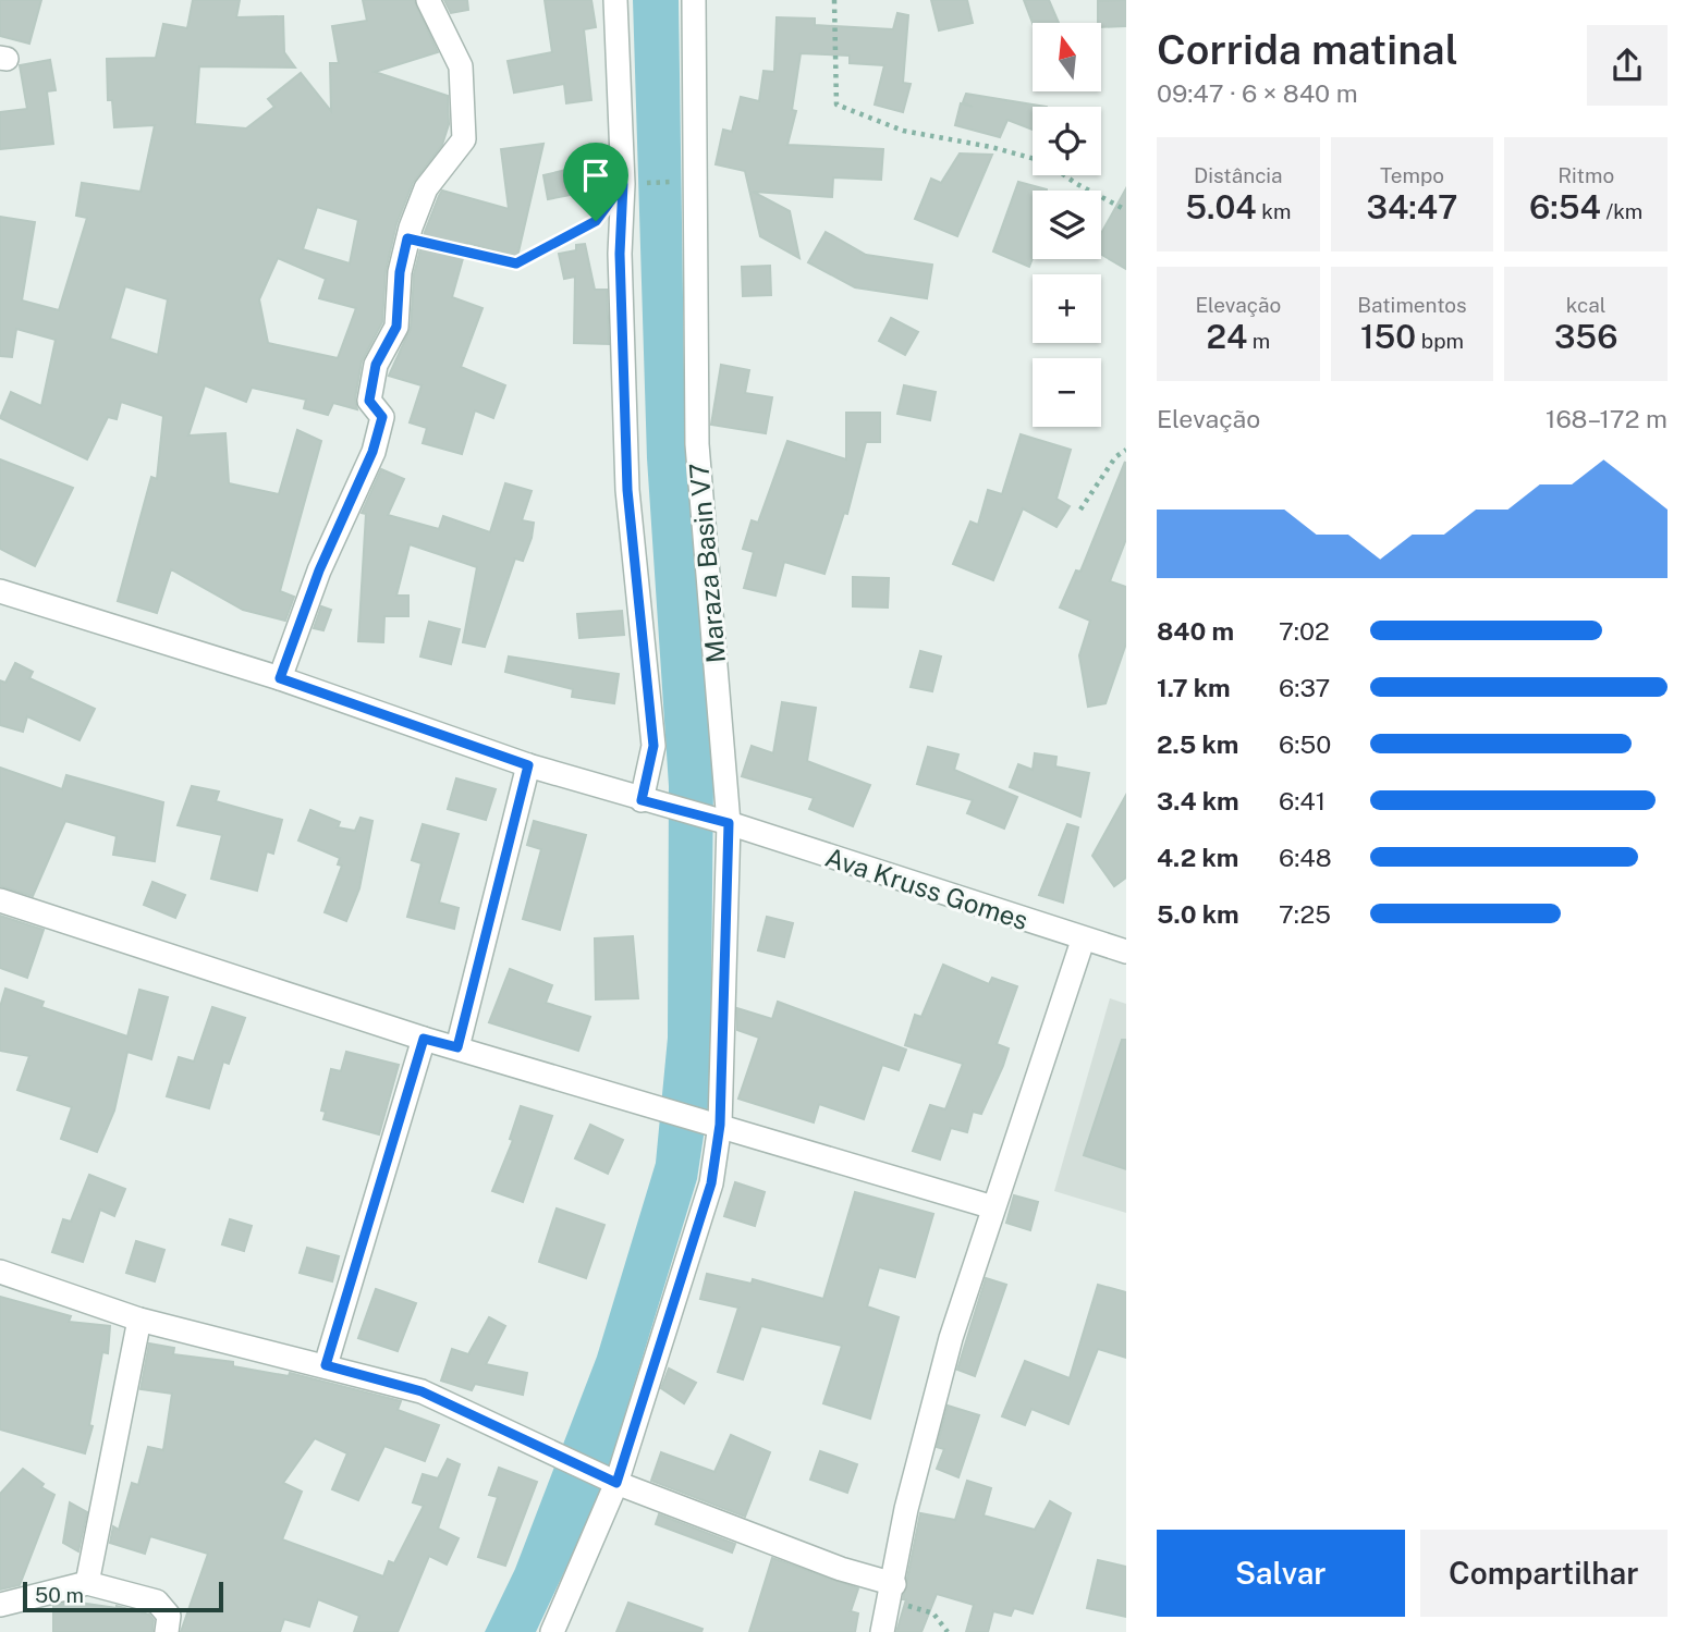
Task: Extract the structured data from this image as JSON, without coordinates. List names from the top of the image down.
{
  "streets": {
    "street": ["Maraza Basin V7", "Ava Kruss Gomes"]
  },
  "crossings": [
    ["Maraza Basin V7", "Ava Kruss Gomes"]
  ],
  "scale_bar": "50 m",
  "north": "top",
  "page": {
    "heading": ["Corrida matinal", "09:47 · 6 × 840 m"],
    "map_buttons": ["+", "−"],
    "stats": [
      ["Distância", "5.04 km"],
      ["Tempo", "34:47"],
      ["Ritmo", "6:54 /km"],
      ["Elevação", "24 m"],
      ["Batimentos", "150 bpm"],
      ["kcal", "356"]
    ],
    "chart": ["Elevação", "168–172 m"],
    "list": [
      {
        "name": "840 m",
        "note": "7:02"
      },
      {
        "name": "1.7 km",
        "note": "6:37"
      },
      {
        "name": "2.5 km",
        "note": "6:50"
      },
      {
        "name": "3.4 km",
        "note": "6:41"
      },
      {
        "name": "4.2 km",
        "note": "6:48"
      },
      {
        "name": "5.0 km",
        "note": "7:25"
      }
    ],
    "buttons": ["Salvar", "Compartilhar"],
    "scale": "50 m"
  }
}
